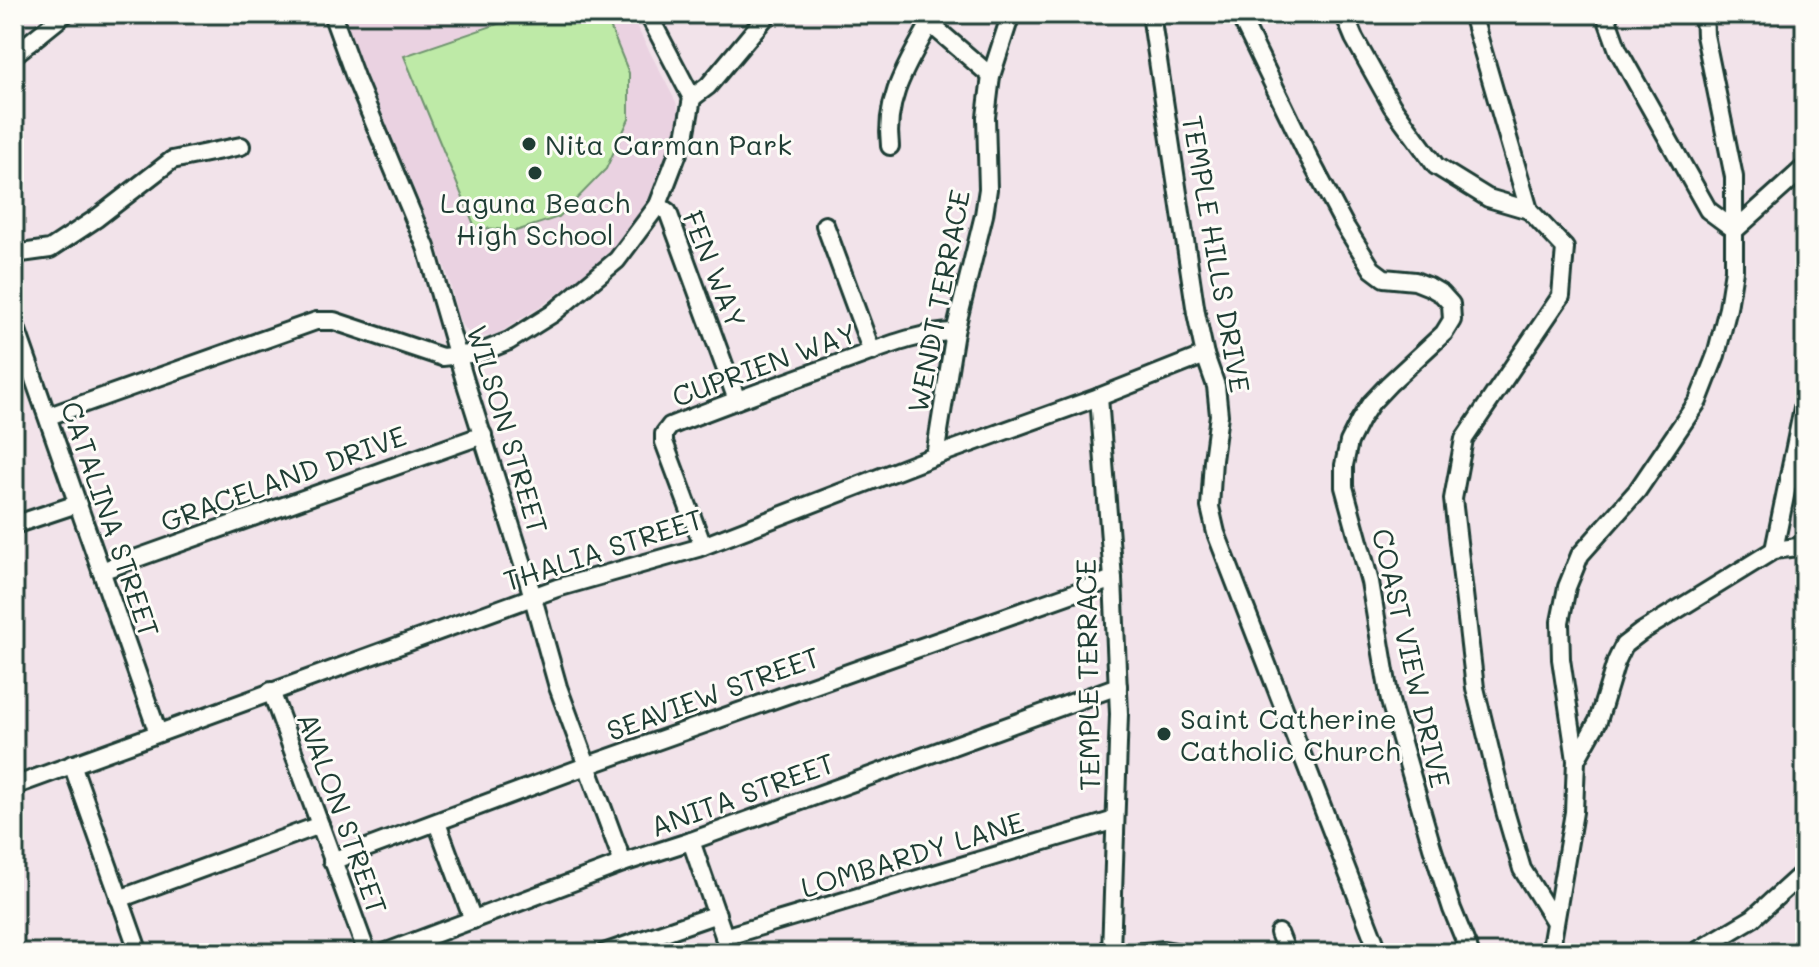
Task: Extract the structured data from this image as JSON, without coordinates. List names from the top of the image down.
{
  "streets": {
    "street": [
      "TEMPLE HILLS DRIVE",
      "FEN WAY",
      "WENDT TERRACE",
      "CUPRIEN WAY",
      "WILSON STREET",
      "GRACELAND DRIVE",
      "CATALINA STREET",
      "THALIA STREET",
      "COAST VIEW DRIVE",
      "TEMPLE TERRACE",
      "SEAVIEW STREET",
      "ANITA STREET",
      "AVALON STREET",
      "LOMBARDY LANE"
    ]
  },
  "crossings": [
    ["TEMPLE HILLS DRIVE", "THALIA STREET"],
    ["FEN WAY", "CUPRIEN WAY"],
    ["WENDT TERRACE", "CUPRIEN WAY"],
    ["WENDT TERRACE", "THALIA STREET"],
    ["CUPRIEN WAY", "THALIA STREET"],
    ["WILSON STREET", "GRACELAND DRIVE"],
    ["WILSON STREET", "THALIA STREET"],
    ["WILSON STREET", "SEAVIEW STREET"],
    ["WILSON STREET", "ANITA STREET"],
    ["GRACELAND DRIVE", "CATALINA STREET"],
    ["CATALINA STREET", "THALIA STREET"],
    ["THALIA STREET", "TEMPLE TERRACE"],
    ["THALIA STREET", "AVALON STREET"],
    ["TEMPLE TERRACE", "SEAVIEW STREET"],
    ["TEMPLE TERRACE", "ANITA STREET"],
    ["TEMPLE TERRACE", "LOMBARDY LANE"],
    ["SEAVIEW STREET", "AVALON STREET"]
  ],
  "places": ["Nita Carman Park", "Laguna Beach High School", "Saint Catherine Catholic Church"]
}
